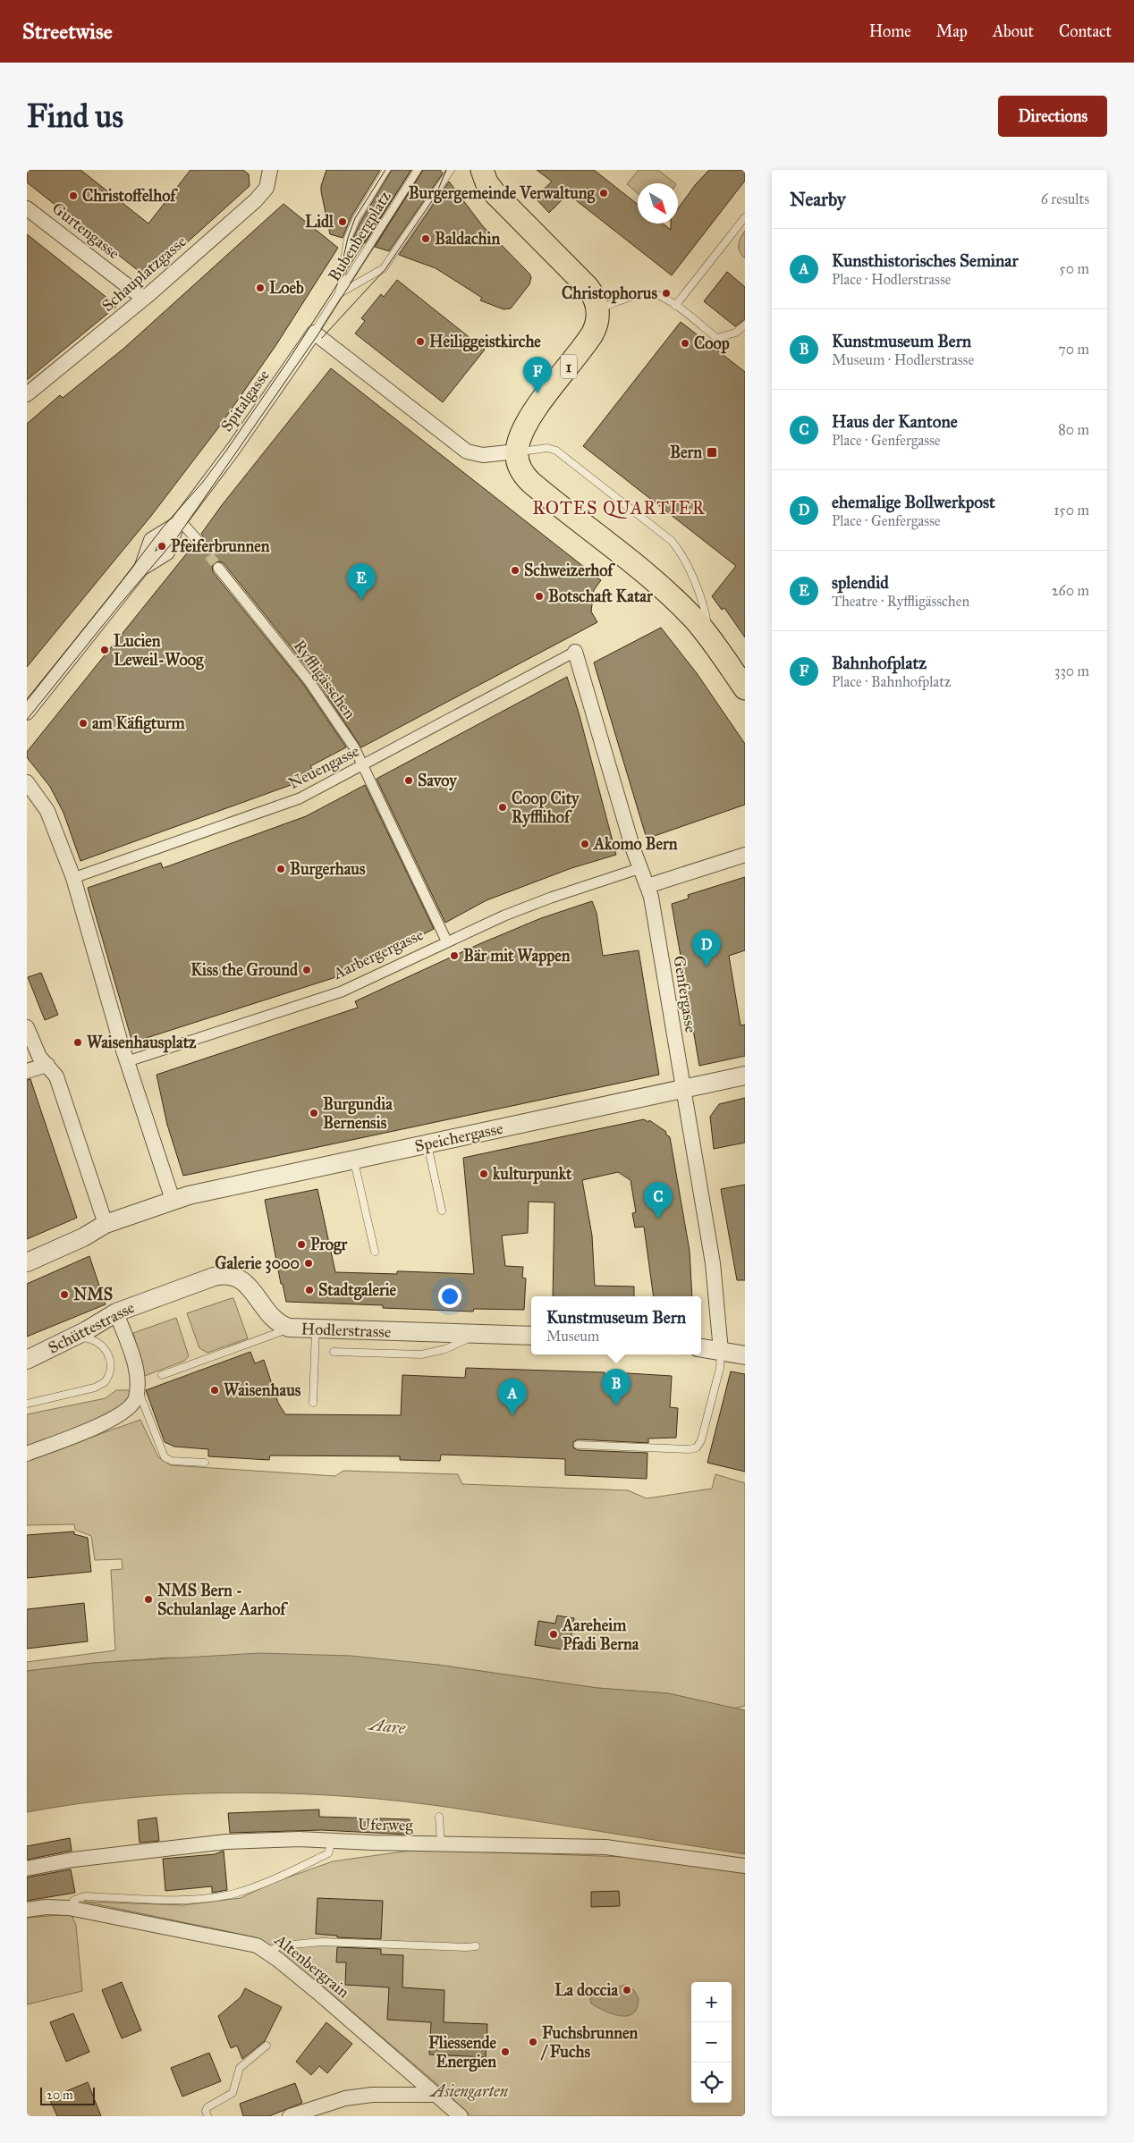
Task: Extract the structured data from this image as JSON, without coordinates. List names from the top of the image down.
{
  "streets": {
    "main road": ["1"],
    "street": [
      "Gurtengasse",
      "Schauplatzgasse",
      "Spitalgasse",
      "Ryffligässchen",
      "Neuengasse",
      "Aarbergergasse",
      "Genfergasse",
      "Speichergasse",
      "Schüttestrasse",
      "Hodlerstrasse",
      "Uferweg",
      "Altenbergrain"
    ],
    "lane": ["Bubenbergplatz"]
  },
  "crossings": [
    ["Gurtengasse", "Schauplatzgasse"],
    ["Bubenbergplatz", "Spitalgasse"],
    ["Ryffligässchen", "Neuengasse"],
    ["Ryffligässchen", "Aarbergergasse"],
    ["Neuengasse", "Genfergasse"],
    ["Aarbergergasse", "Genfergasse"],
    ["Genfergasse", "Speichergasse"],
    ["Schüttestrasse", "Hodlerstrasse"]
  ],
  "districts": ["ROTES QUARTIER"],
  "water": ["Aare"],
  "parks": ["Asiengarten"],
  "places": {
    "other": [
      "Burgergemeinde Verwaltung",
      "Christoffelhof",
      "Lidl",
      "Baldachin",
      "Loeb",
      "Christophorus",
      "Heiliggeistkirche",
      "Coop",
      "Pfeiferbrunnen",
      "Schweizerhof",
      "Botschaft Katar",
      "Lucien Leweil-Woog",
      "am Käfigturm",
      "Savoy",
      "Coop City Ryfflihof",
      "Akomo Bern",
      "Burgerhaus",
      "Bär mit Wappen",
      "Kiss the Ground",
      "Waisenhausplatz",
      "Burgundia Bernensis",
      "kulturpunkt",
      "Progr",
      "Galerie 3000",
      "Stadtgalerie",
      "NMS",
      "Waisenhaus",
      "NMS Bern - Schulanlage Aarhof",
      "Aareheim Pfadi Berna",
      "La doccia",
      "Fuchsbrunnen / Fuchs",
      "Fliessende Energien"
    ],
    "transit": ["Bern"]
  },
  "scale_bar": "20 m",
  "north": "bottom right",
  "page": {
    "header": "Streetwise",
    "nav": [
      "Home",
      "Map",
      "About",
      "Contact"
    ],
    "buttons": "Directions",
    "title": "Find us",
    "heading": ["Nearby", "6 results"],
    "list": [
      {
        "mark": "A",
        "name": "Kunsthistorisches Seminar",
        "note": "Place · Hodlerstrasse",
        "value": "50 m"
      },
      {
        "mark": "B",
        "name": "Kunstmuseum Bern",
        "note": "Museum · Hodlerstrasse",
        "value": "70 m"
      },
      {
        "mark": "C",
        "name": "Haus der Kantone",
        "note": "Place · Genfergasse",
        "value": "80 m"
      },
      {
        "mark": "D",
        "name": "ehemalige Bollwerkpost",
        "note": "Place · Genfergasse",
        "value": "150 m"
      },
      {
        "mark": "E",
        "name": "splendid",
        "note": "Theatre · Ryffligässchen",
        "value": "260 m"
      },
      {
        "mark": "F",
        "name": "Bahnhofplatz",
        "note": "Place · Bahnhofplatz",
        "value": "330 m"
      }
    ],
    "pins": [
      "F",
      "E",
      "D",
      "C",
      "B",
      "A"
    ],
    "popup": ["Kunstmuseum Bern", "Museum"],
    "map_buttons": ["+", "−"],
    "scale": "20 m"
  }
}
